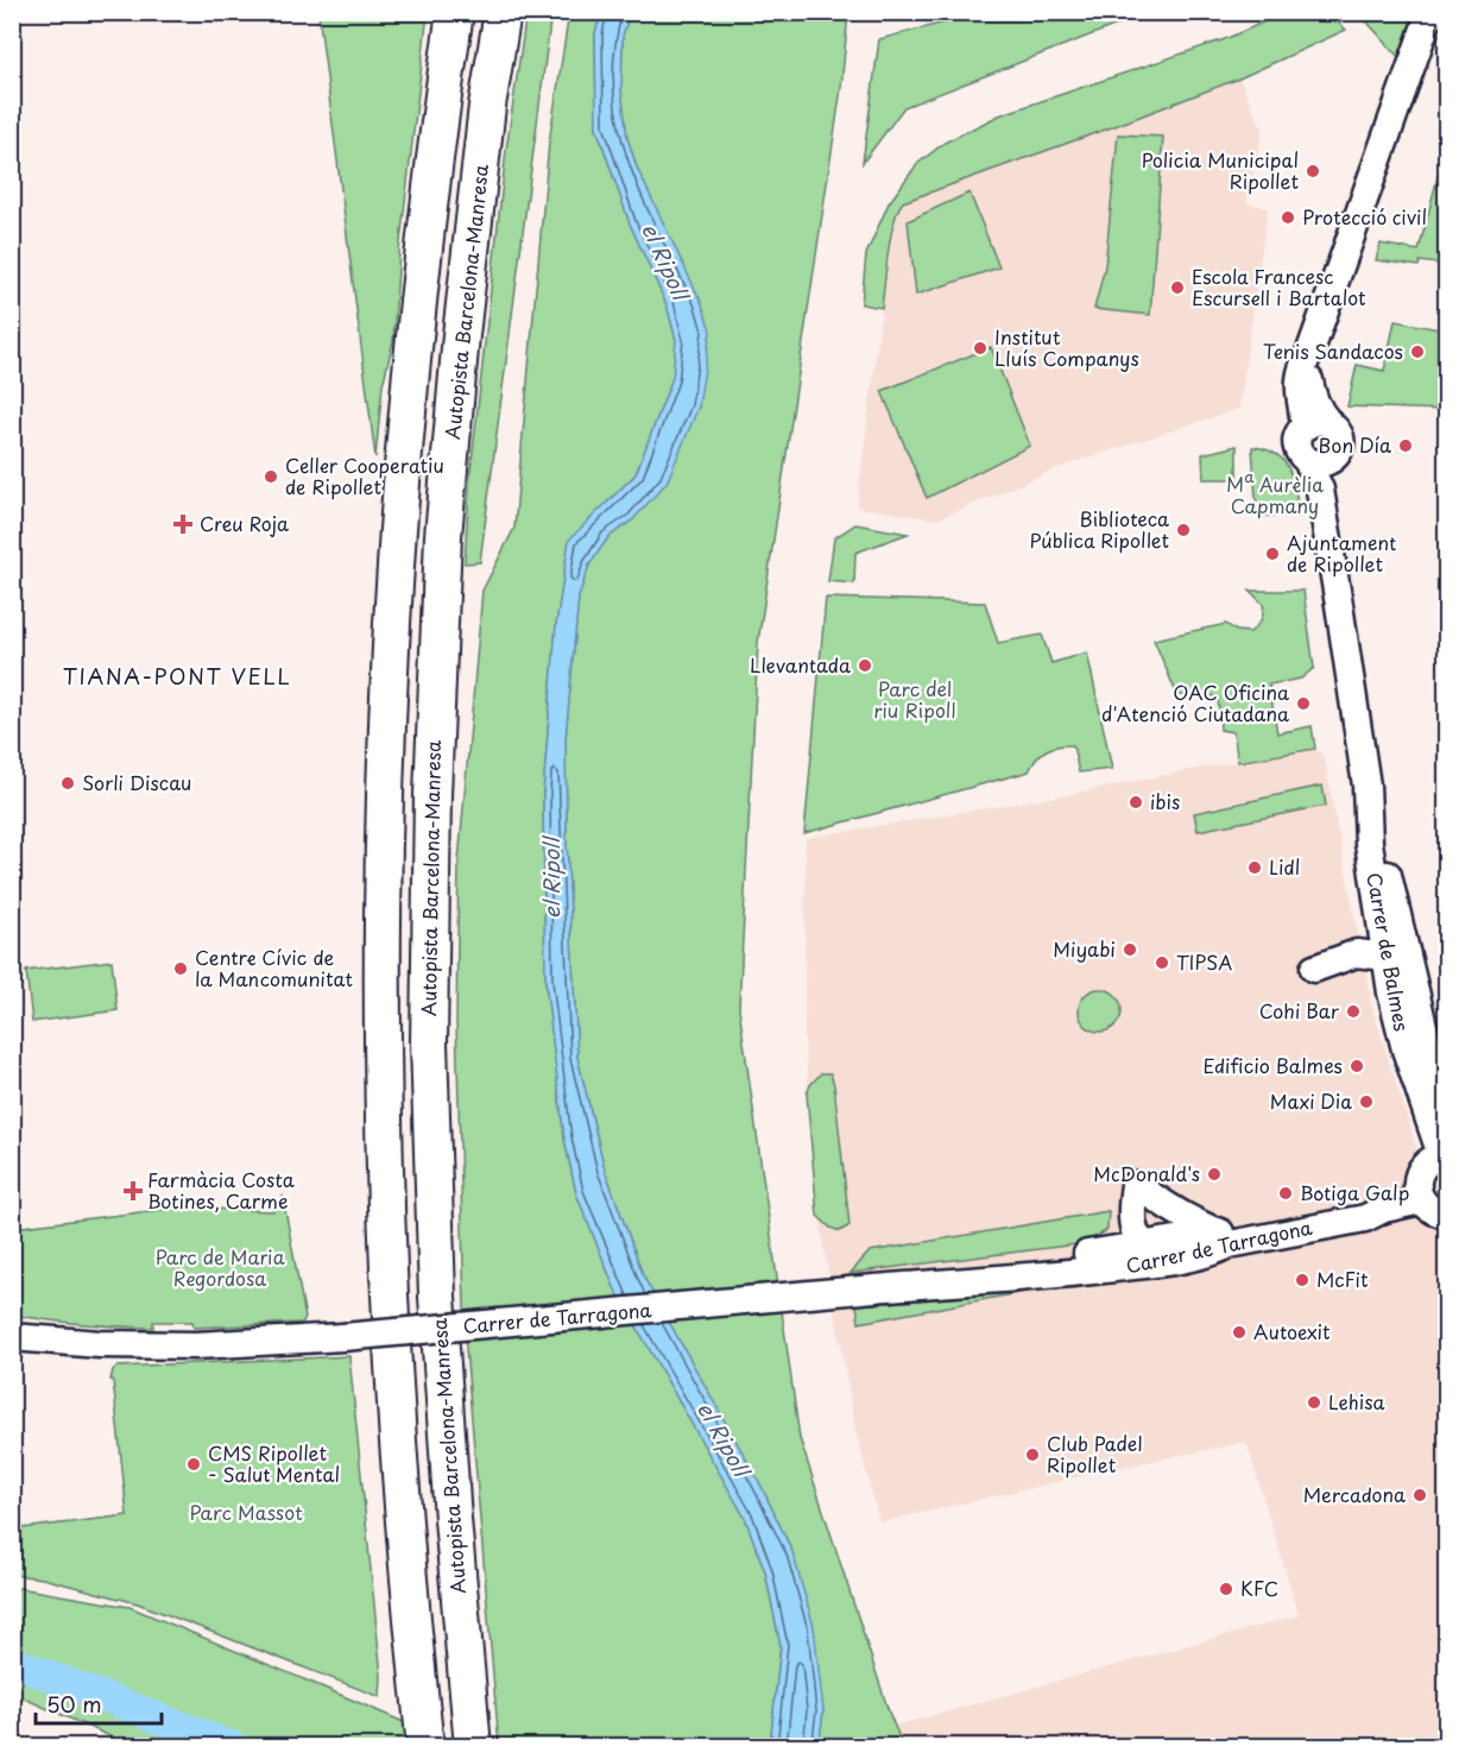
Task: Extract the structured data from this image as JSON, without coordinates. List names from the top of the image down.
{
  "streets": {
    "highway": ["Autopista Barcelona-Manresa"],
    "main road": ["Carrer de Balmes", "Carrer de Tarragona"]
  },
  "districts": ["TIANA-PONT VELL"],
  "water": ["el Ripoll"],
  "parks": [
    "Mª Aurèlia Capmany",
    "Parc del riu Ripoll",
    "Parc de Maria Regordosa",
    "Parc Massot"
  ],
  "places": {
    "other": [
      "Policia Municipal Ripollet",
      "Protecció civil",
      "Escola Francesc Escursell i Bartalot",
      "Institut Lluís Companys",
      "Tenis Sandacos",
      "Bon Día",
      "Celler Cooperatiu de Ripollet",
      "Biblioteca Pública Ripollet",
      "Ajuntament de Ripollet",
      "Llevantada",
      "OAC Oficina d'Atenció Ciutadana",
      "Sorli Discau",
      "ibis",
      "Lidl",
      "Miyabi",
      "TIPSA",
      "Centre Cívic de la Mancomunitat",
      "Cohi Bar",
      "Edificio Balmes",
      "Maxi Dia",
      "McDonald's",
      "Botiga Galp",
      "McFit",
      "Autoexit",
      "Lehisa",
      "Club Padel Ripollet",
      "CMS Ripollet - Salut Mental",
      "Mercadona",
      "KFC"
    ],
    "health": ["Creu Roja", "Farmàcia Costa Botines, Carme"]
  },
  "scale_bar": "50 m"
}
